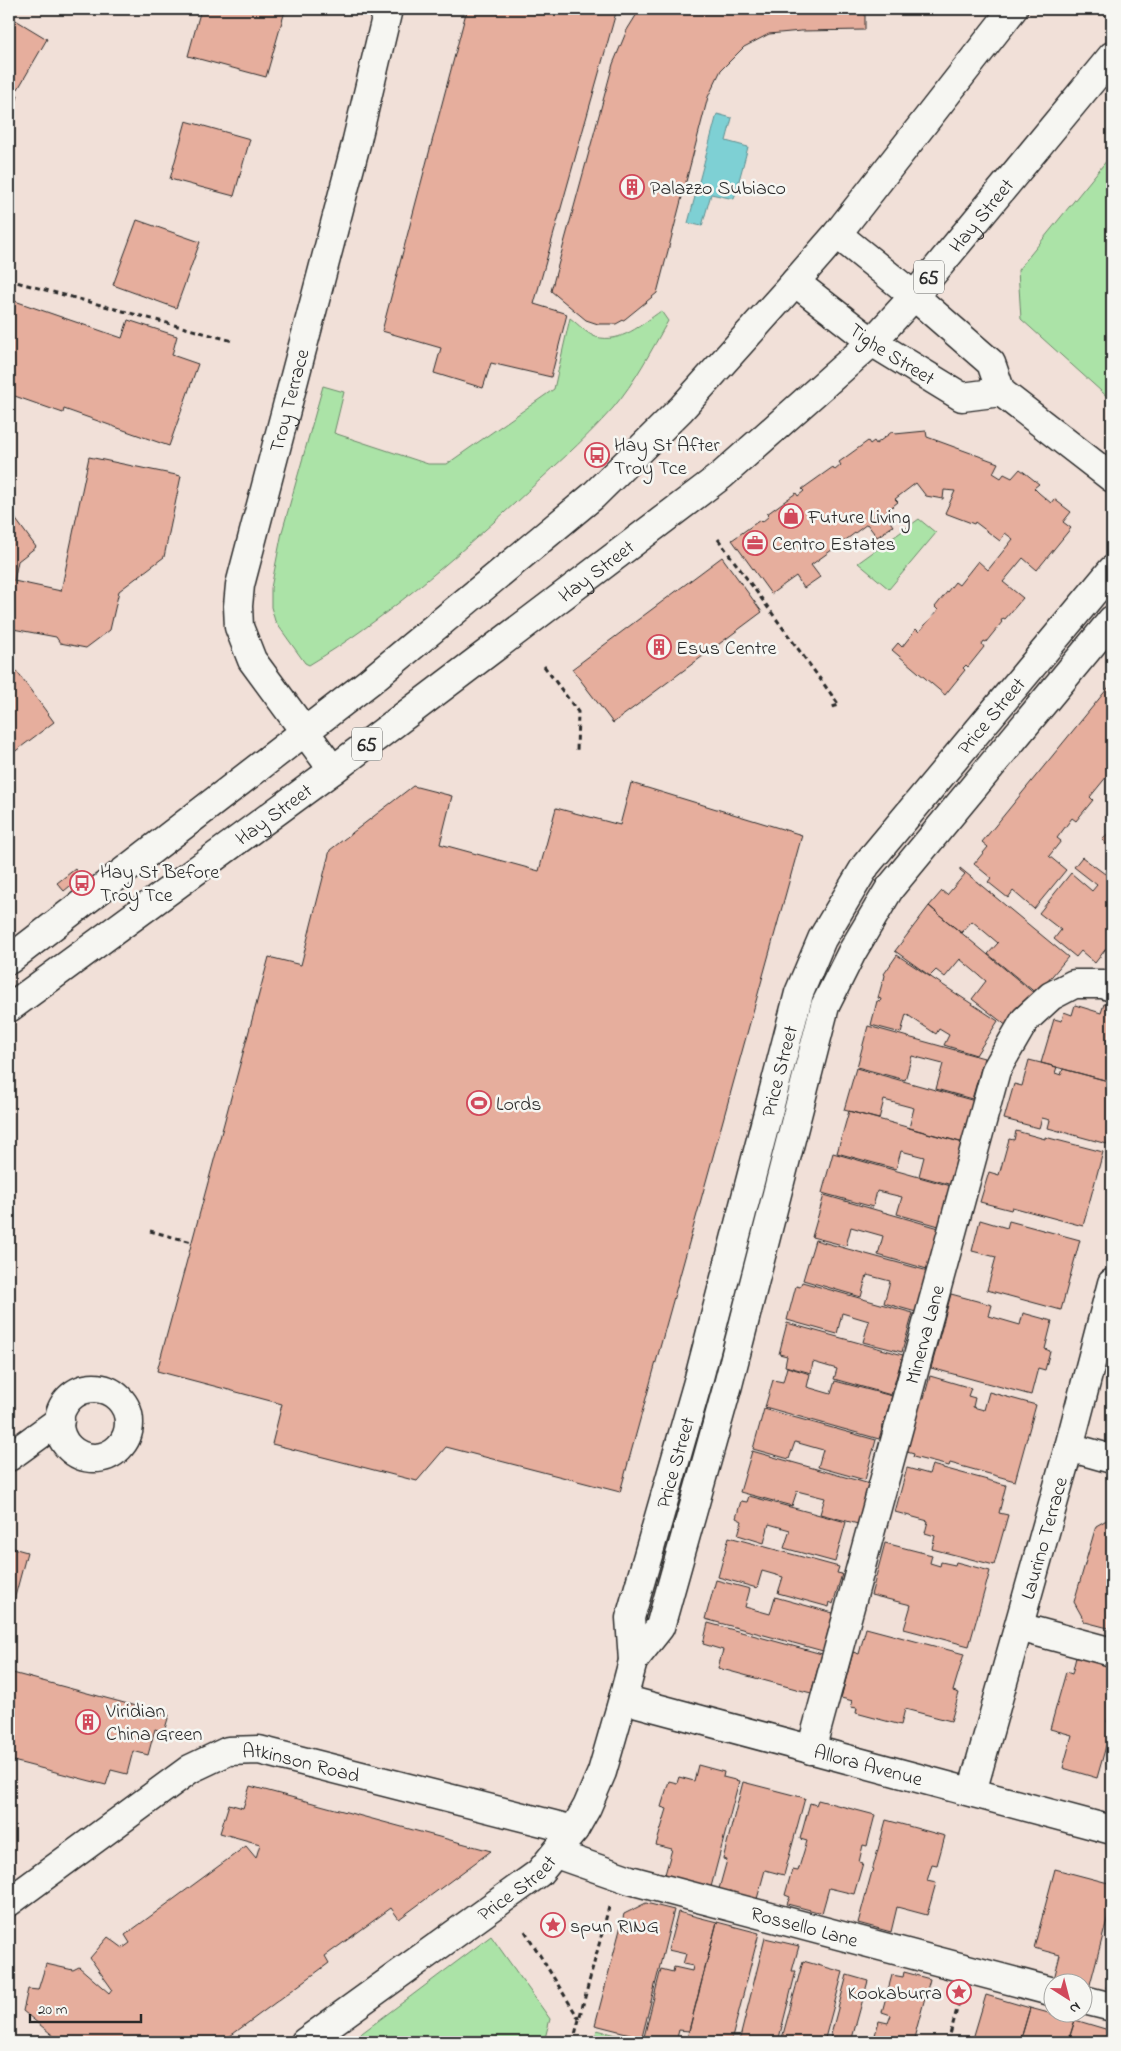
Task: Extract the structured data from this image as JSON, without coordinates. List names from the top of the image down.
{
  "streets": {
    "street": [
      "Hay Street",
      "65",
      "Tighe Street",
      "Troy Terrace",
      "Price Street",
      "Minerva Lane",
      "Laurino Terrace",
      "Atkinson Road",
      "Allora Avenue",
      "Rossello Lane"
    ]
  },
  "crossings": [
    ["Hay Street", "Tighe Street"],
    ["Hay Street", "Troy Terrace"],
    ["65", "Tighe Street"],
    ["65", "Troy Terrace"],
    ["Price Street", "Atkinson Road"],
    ["Price Street", "Allora Avenue"],
    ["Price Street", "Rossello Lane"],
    ["Minerva Lane", "Allora Avenue"],
    ["Laurino Terrace", "Allora Avenue"]
  ],
  "places": {
    "building": ["Palazzo Subiaco", "Esus Centre", "Viridian China Green"],
    "bus stop": ["Hay St After Troy Tce", "Hay St Before Troy Tce"],
    "shop": ["Future Living"],
    "office": ["Centro Estates"],
    "sports": ["Lords"],
    "place": ["spun RING", "Kookaburra"]
  },
  "scale_bar": "20 m",
  "north": "bottom right"
}
